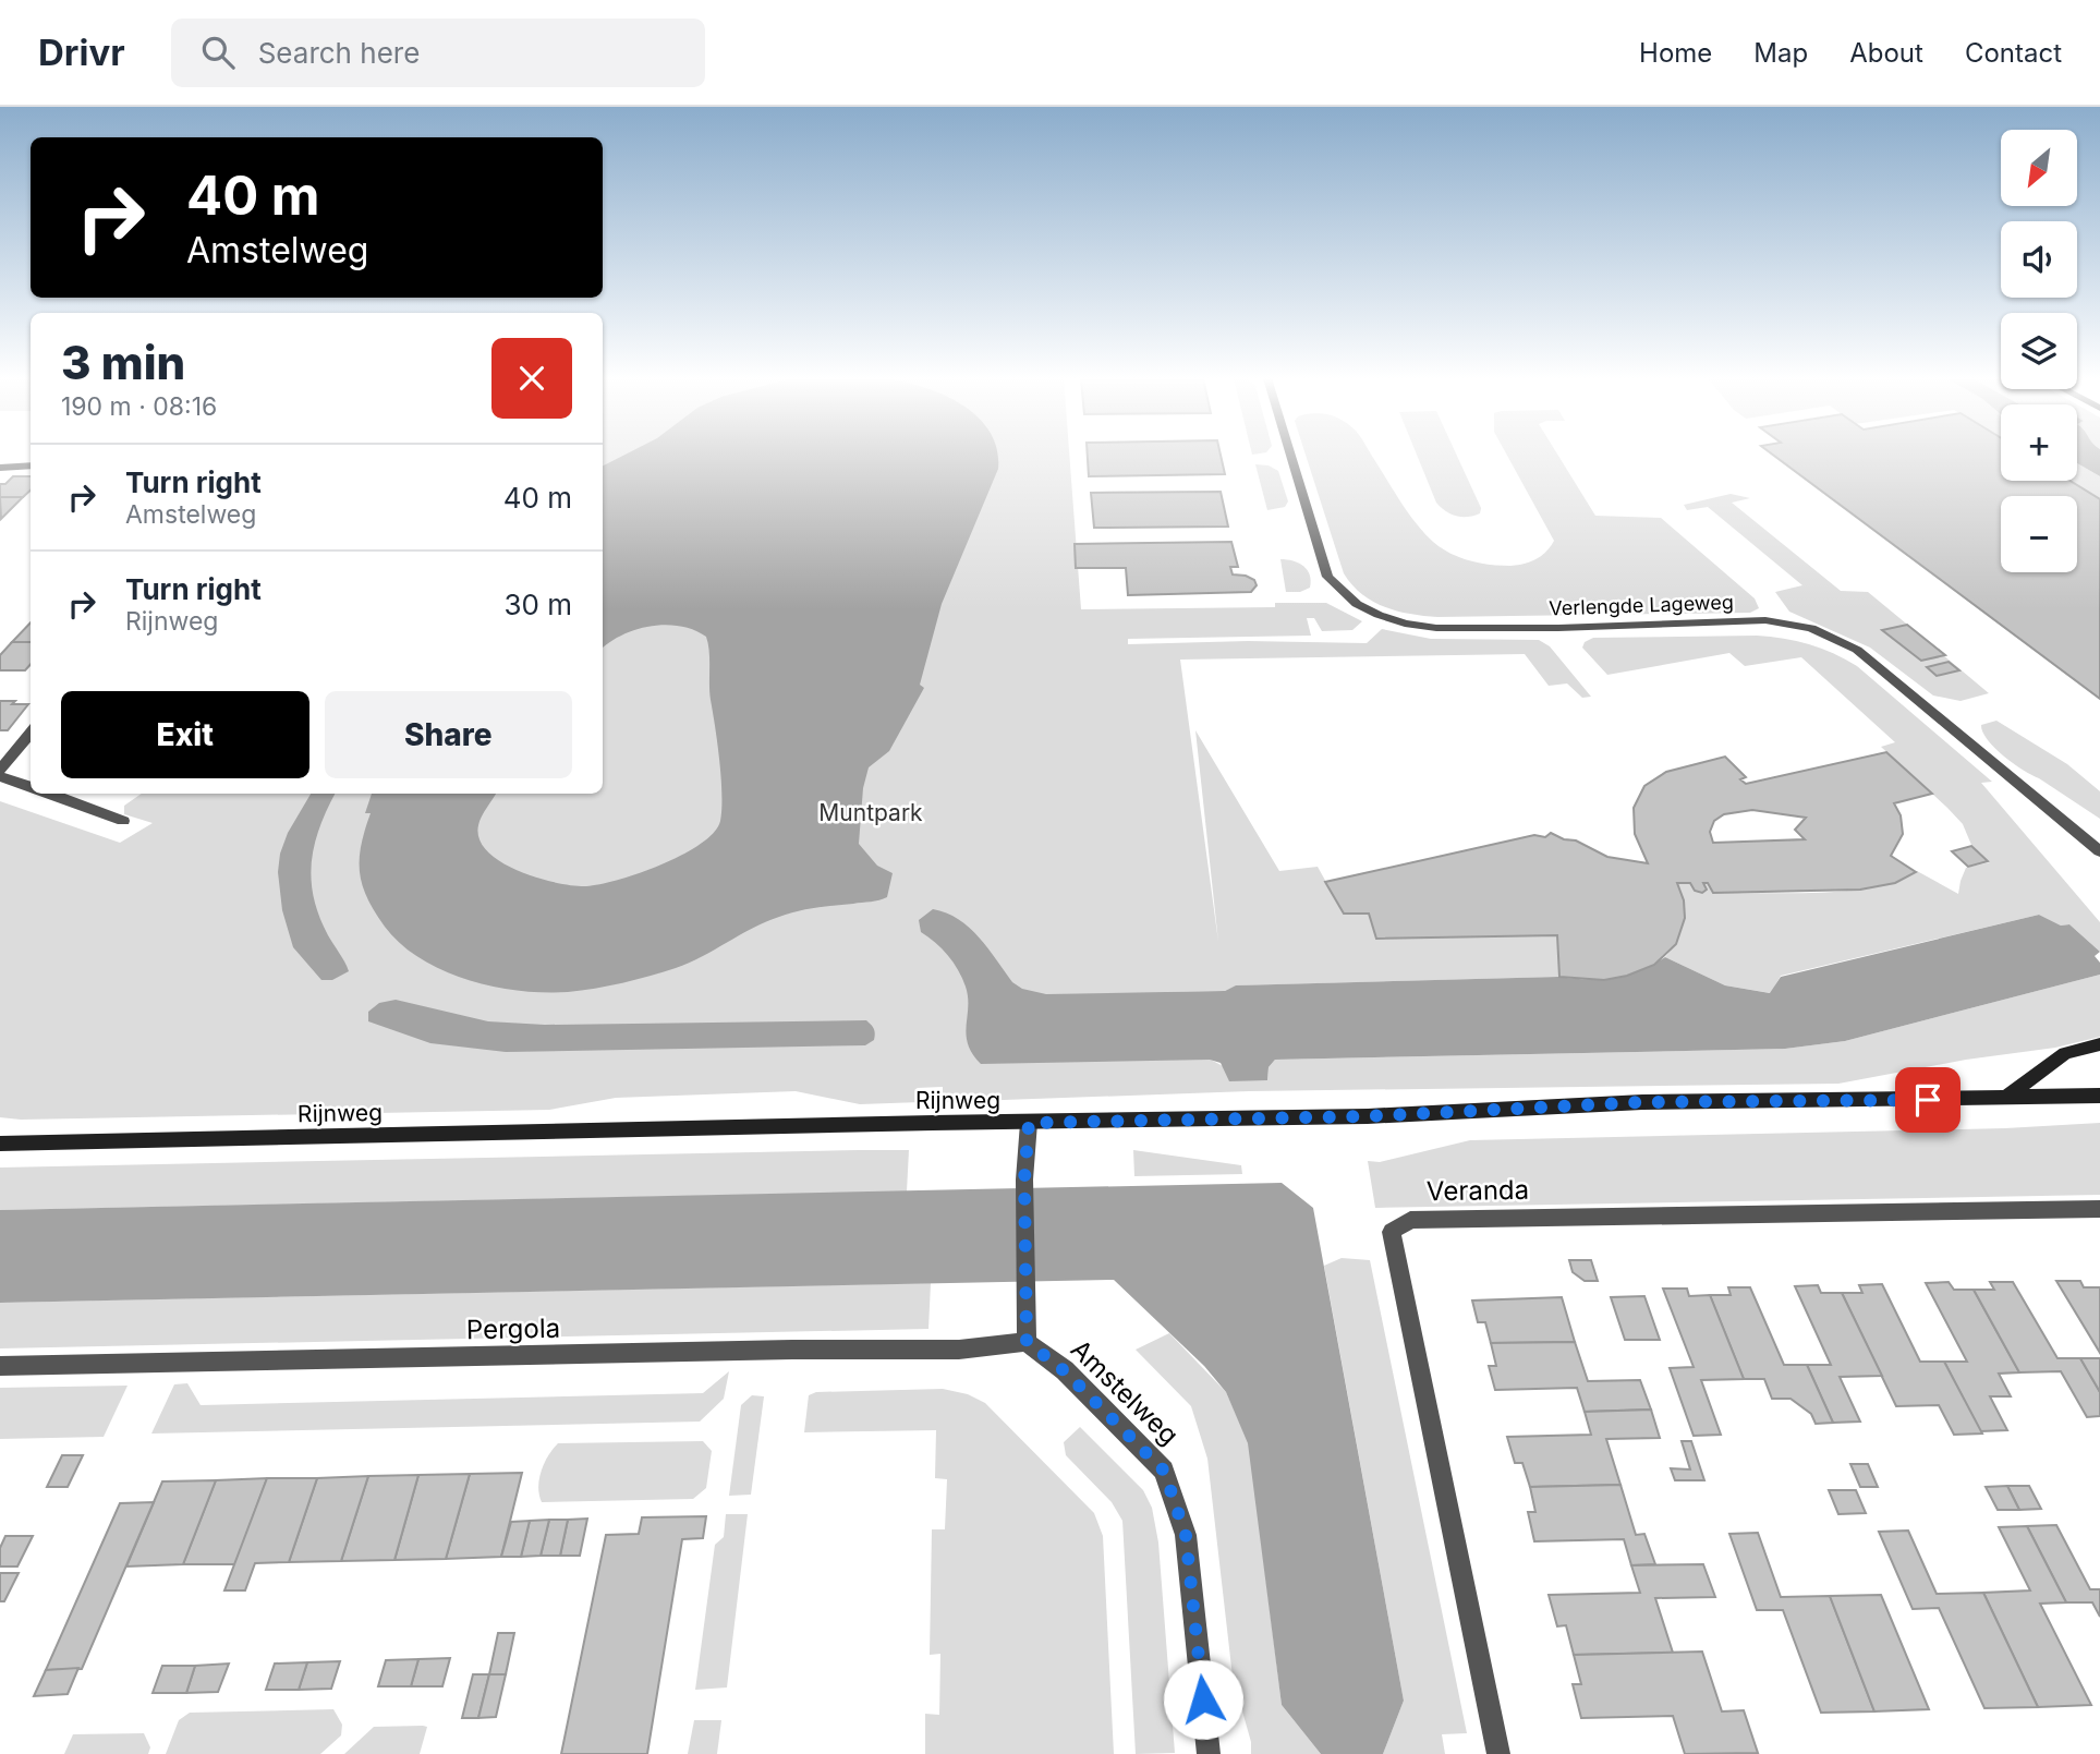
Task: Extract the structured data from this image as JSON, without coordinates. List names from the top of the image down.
{
  "streets": {
    "street": [
      "Verlengde Lageweg",
      "Rijnweg",
      "Veranda",
      "Pergola",
      "Amstelweg"
    ]
  },
  "crossings": [
    ["Pergola", "Amstelweg"]
  ],
  "parks": ["Muntpark"],
  "north": "bottom left",
  "page": {
    "header": "Drivr",
    "search": "Search here",
    "nav": [
      "Home",
      "Map",
      "About",
      "Contact"
    ],
    "map_buttons": ["+", "−"],
    "turn": ["40 m", "Amstelweg"],
    "heading": ["3 min", "190 m · 08:16"],
    "list": [
      {
        "name": "Turn right",
        "note": "Amstelweg",
        "value": "40 m"
      },
      {
        "name": "Turn right",
        "note": "Rijnweg",
        "value": "30 m"
      }
    ],
    "buttons": ["Exit", "Share"]
  }
}
